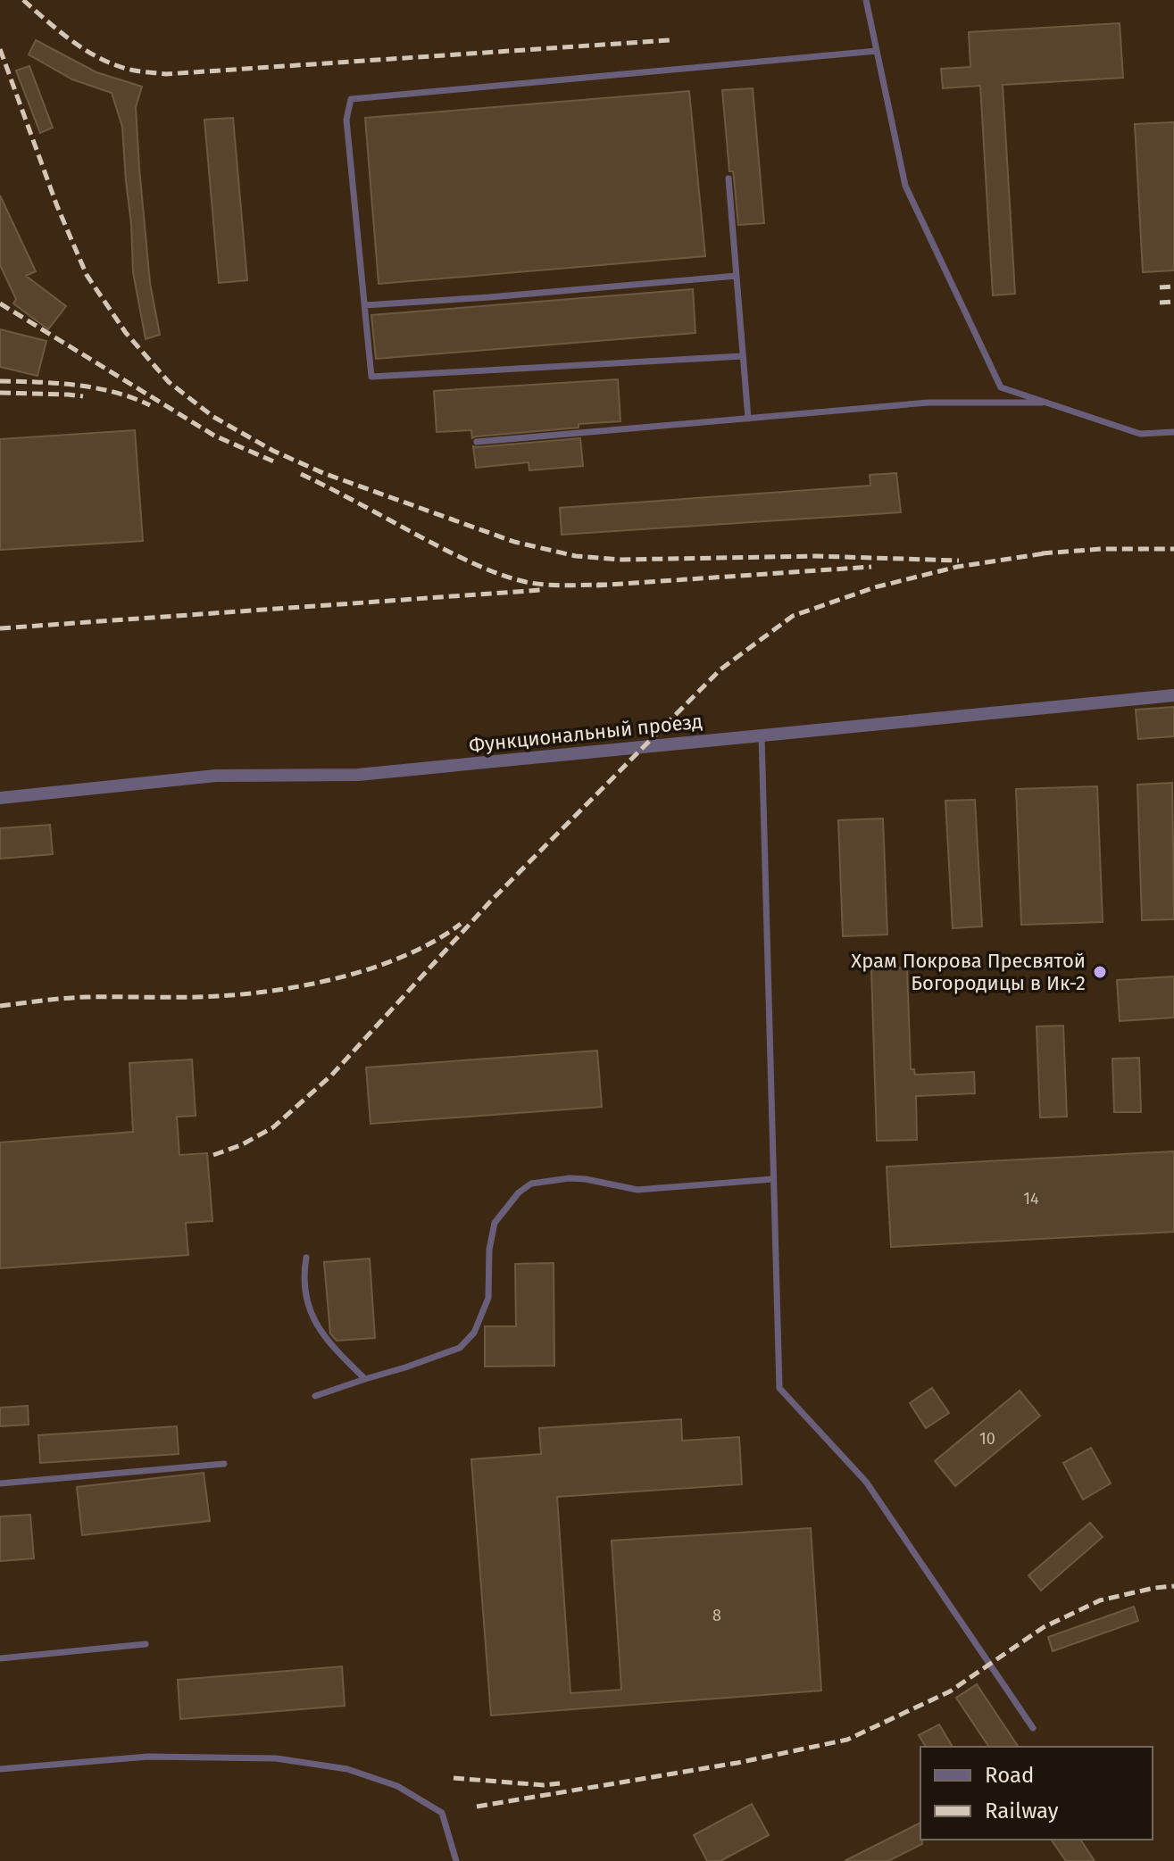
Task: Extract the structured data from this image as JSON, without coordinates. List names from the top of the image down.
{
  "streets": {
    "street": ["Функциональный проезд"]
  },
  "places": ["Храм Покрова Пресвятой Богородицы в Ик-2"],
  "house_numbers": ["14", "10", "8"],
  "legend": ["Road", "Railway"]
}
